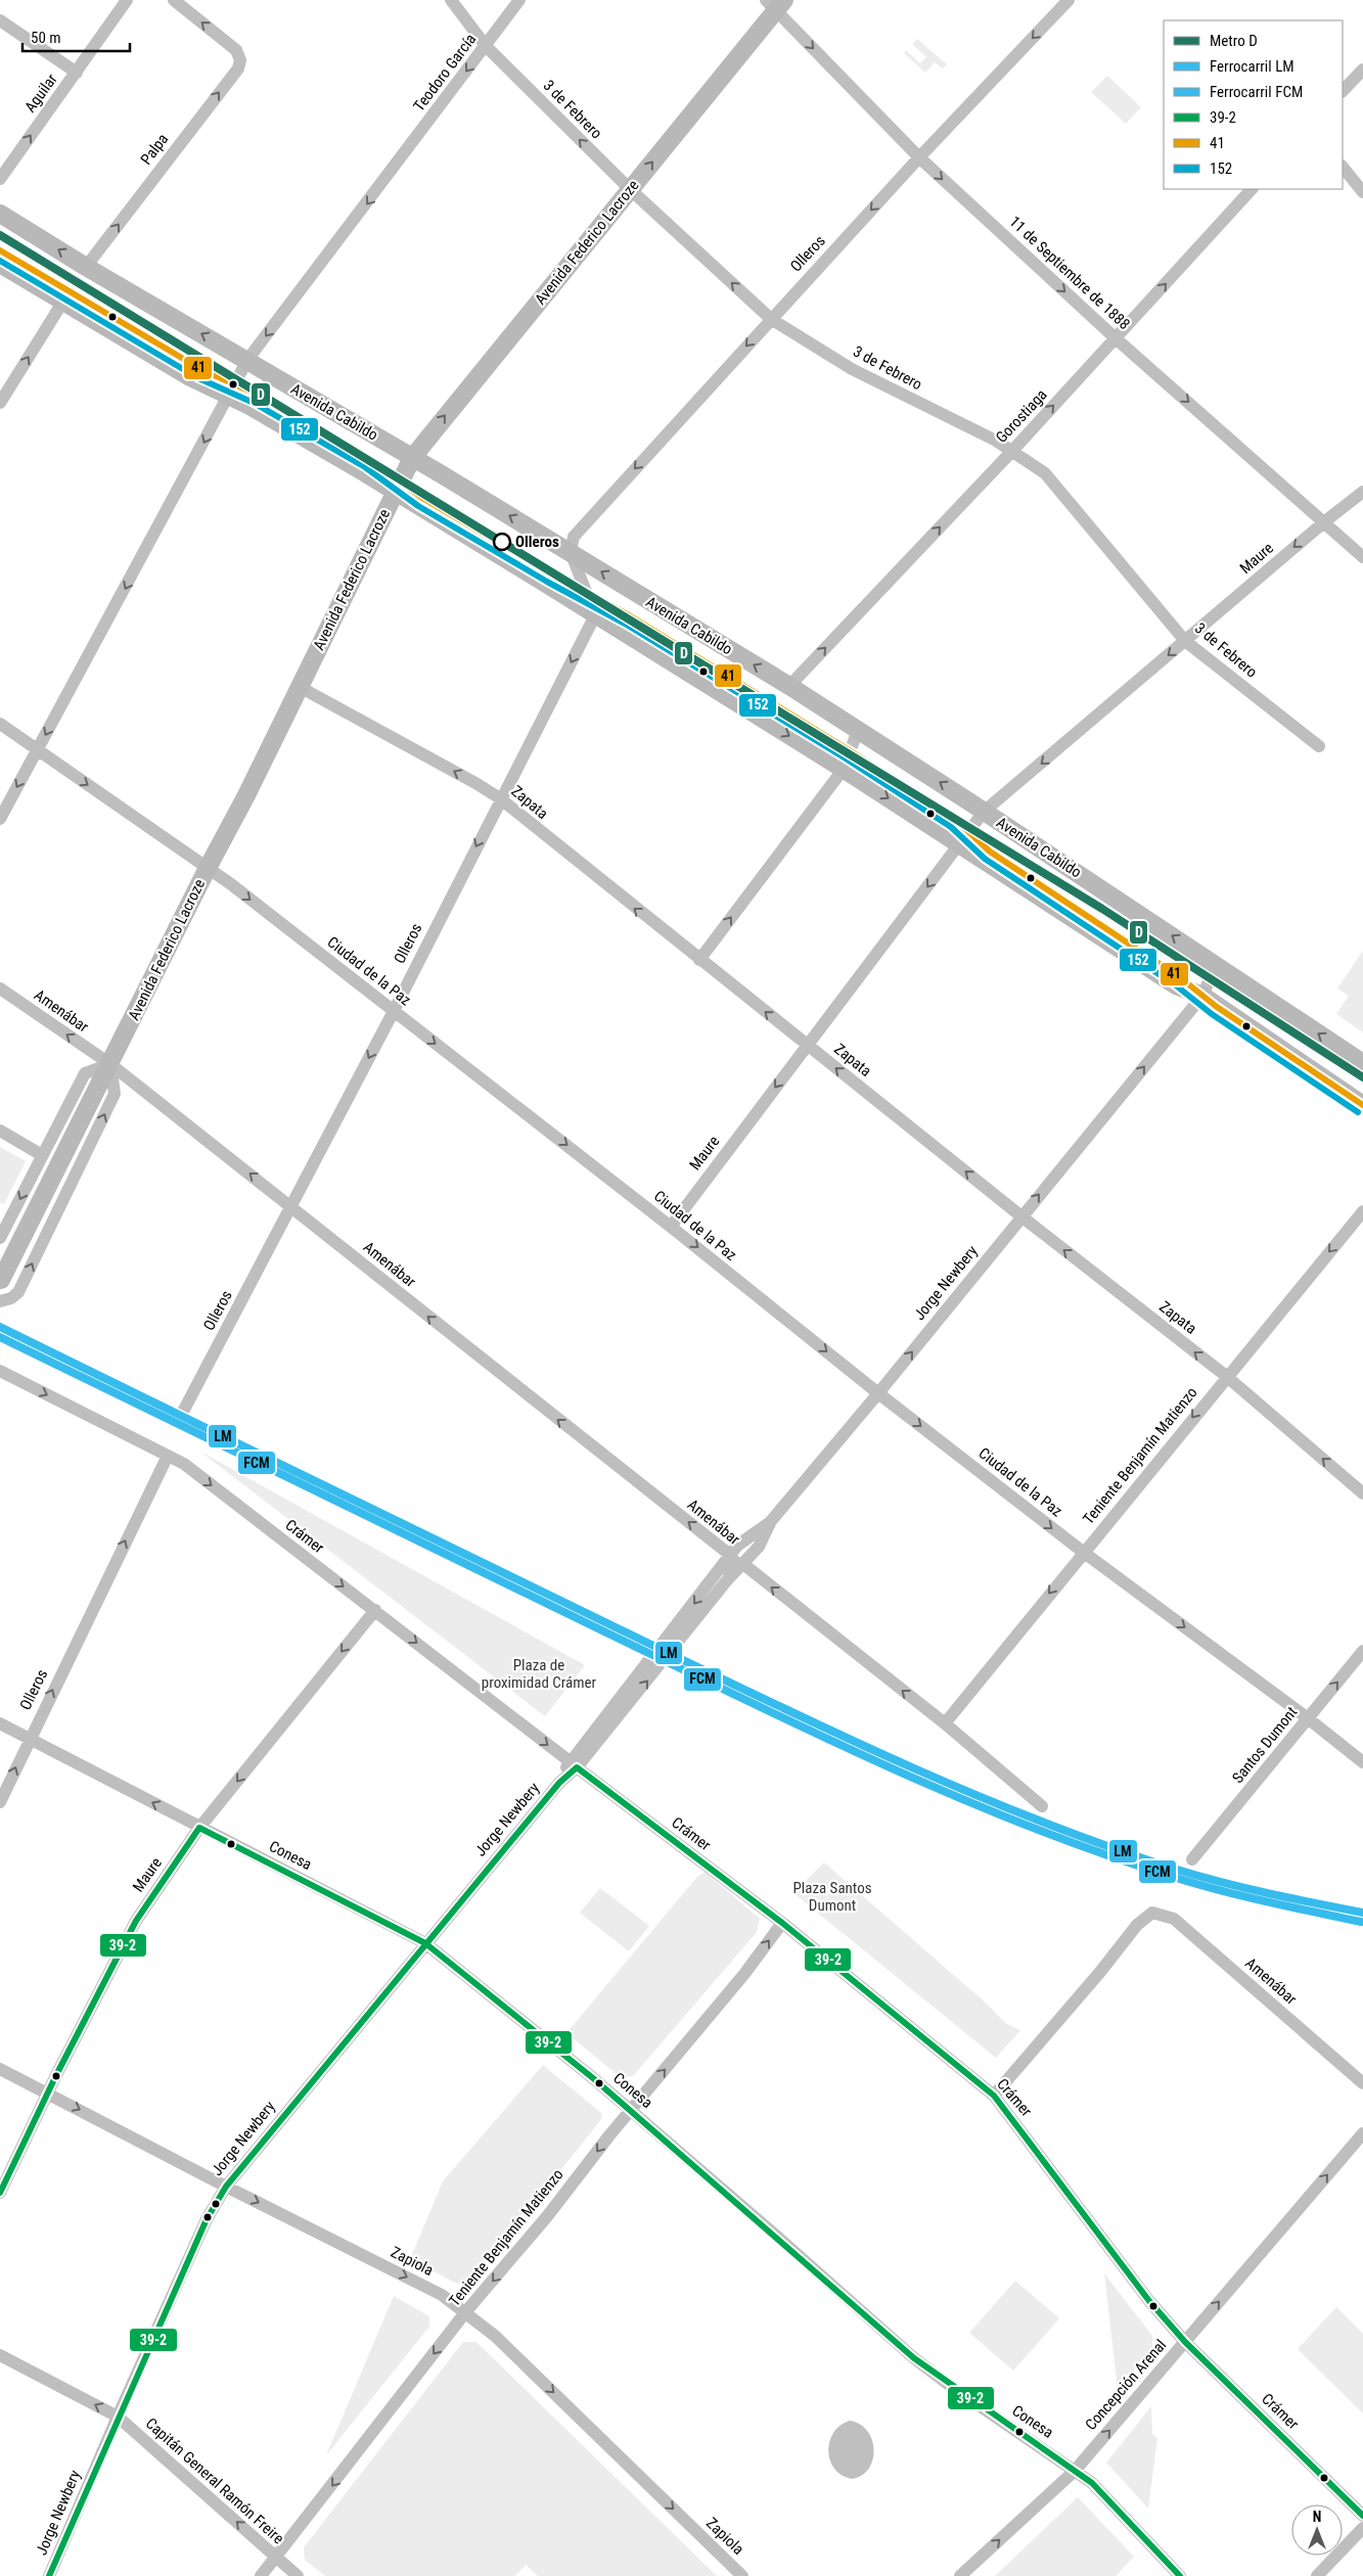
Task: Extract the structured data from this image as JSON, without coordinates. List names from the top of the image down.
{
  "streets": {
    "main road": ["Avenida Federico Lacroze", "Avenida Cabildo"],
    "street": [
      "Teodoro García",
      "Aguilar",
      "3 de Febrero",
      "Palpa",
      "Olleros",
      "11 de Septiembre de 1888",
      "Gorostiaga",
      "Maure",
      "Zapata",
      "Ciudad de la Paz",
      "Amenábar",
      "Jorge Newbery",
      "Teniente Benjamín Matienzo",
      "Crámer",
      "Santos Dumont",
      "Conesa",
      "Zapiola",
      "Concepción Arenal",
      "Capitán General Ramón Freire"
    ]
  },
  "crossings": [
    ["Teodoro García", "3 de Febrero"],
    ["Teodoro García", "Avenida Cabildo"],
    ["Teodoro García", "Ciudad de la Paz"],
    ["3 de Febrero", "Avenida Federico Lacroze"],
    ["3 de Febrero", "Olleros"],
    ["3 de Febrero", "Gorostiaga"],
    ["3 de Febrero", "Maure"],
    ["Palpa", "Avenida Cabildo"],
    ["Avenida Federico Lacroze", "11 de Septiembre de 1888"],
    ["Avenida Federico Lacroze", "Avenida Cabildo"],
    ["Avenida Federico Lacroze", "Zapata"],
    ["Avenida Federico Lacroze", "Ciudad de la Paz"],
    ["Avenida Federico Lacroze", "Amenábar"],
    ["Olleros", "11 de Septiembre de 1888"],
    ["Olleros", "Avenida Cabildo"],
    ["Olleros", "Zapata"],
    ["Olleros", "Ciudad de la Paz"],
    ["Olleros", "Amenábar"],
    ["Olleros", "Crámer"],
    ["Olleros", "Conesa"],
    ["11 de Septiembre de 1888", "Gorostiaga"],
    ["11 de Septiembre de 1888", "Maure"],
    ["Avenida Cabildo", "Gorostiaga"],
    ["Avenida Cabildo", "Maure"],
    ["Avenida Cabildo", "Jorge Newbery"],
    ["Maure", "Zapata"],
    ["Maure", "Ciudad de la Paz"],
    ["Maure", "Crámer"],
    ["Maure", "Conesa"],
    ["Maure", "Zapiola"],
    ["Zapata", "Jorge Newbery"],
    ["Zapata", "Teniente Benjamín Matienzo"],
    ["Ciudad de la Paz", "Jorge Newbery"],
    ["Ciudad de la Paz", "Teniente Benjamín Matienzo"],
    ["Ciudad de la Paz", "Santos Dumont"],
    ["Amenábar", "Jorge Newbery"],
    ["Amenábar", "Teniente Benjamín Matienzo"],
    ["Amenábar", "Crámer"],
    ["Jorge Newbery", "Crámer"],
    ["Jorge Newbery", "Conesa"],
    ["Jorge Newbery", "Zapiola"],
    ["Jorge Newbery", "Capitán General Ramón Freire"],
    ["Teniente Benjamín Matienzo", "Crámer"],
    ["Teniente Benjamín Matienzo", "Conesa"],
    ["Teniente Benjamín Matienzo", "Zapiola"],
    ["Teniente Benjamín Matienzo", "Capitán General Ramón Freire"],
    ["Crámer", "Concepción Arenal"],
    ["Conesa", "Concepción Arenal"]
  ],
  "one_way": [
    "Teodoro García",
    "Aguilar",
    "Palpa",
    "Avenida Federico Lacroze",
    "11 de Septiembre de 1888",
    "Gorostiaga",
    "Maure",
    "Zapata",
    "Ciudad de la Paz",
    "Amenábar",
    "Crámer",
    "Zapiola",
    "Concepción Arenal",
    "Capitán General Ramón Freire"
  ],
  "parks": ["Plaza de proximidad Crámer", "Plaza Santos Dumont"],
  "places": ["Olleros"],
  "lines": [
    "metro line D",
    "transit line 41",
    "transit line 152",
    "rail line LM",
    "rail line FCM",
    "transit line 39-2"
  ],
  "legend": [
    "Metro D",
    "Ferrocarril LM",
    "Ferrocarril FCM",
    "39-2",
    "41",
    "152"
  ],
  "scale_bar": "50 m",
  "north": "top"
}
